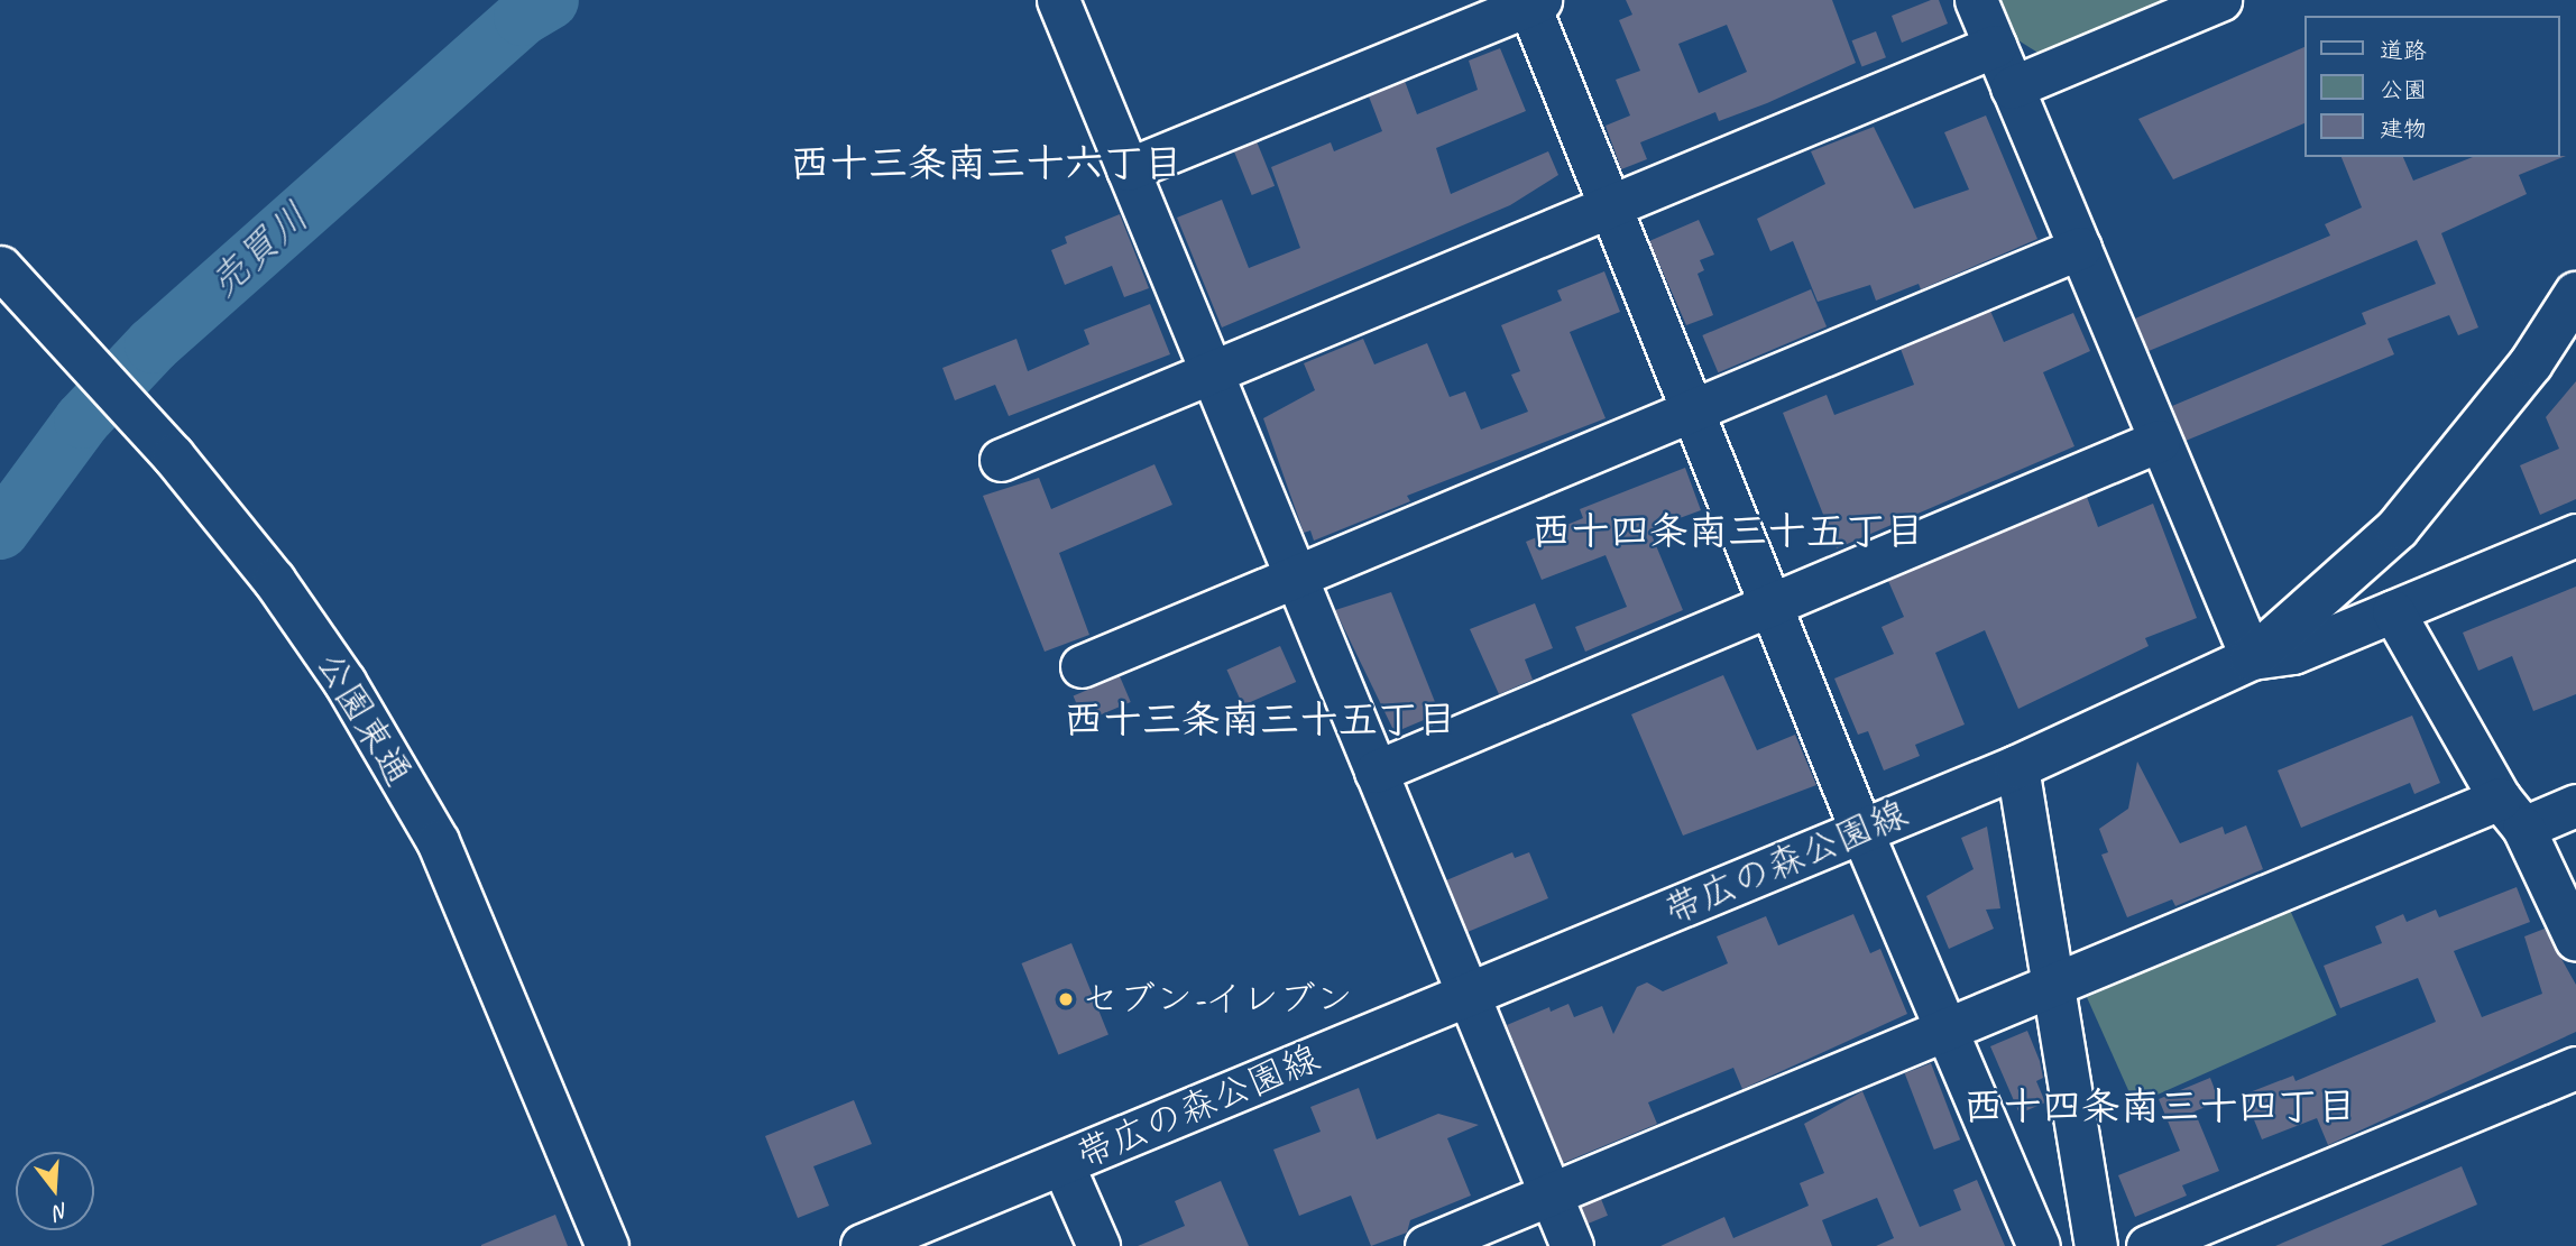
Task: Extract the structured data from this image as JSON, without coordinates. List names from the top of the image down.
{
  "streets": {
    "main road": ["帯広の森公園線"],
    "street": ["公園東通"]
  },
  "districts": [
    "西十三条南三十六丁目",
    "西十四条南三十五丁目",
    "西十三条南三十五丁目",
    "西十四条南三十四丁目"
  ],
  "water": ["売買川"],
  "places": ["セブン-イレブン"],
  "legend": ["道路", "公園", "建物"],
  "north": "bottom"
}
